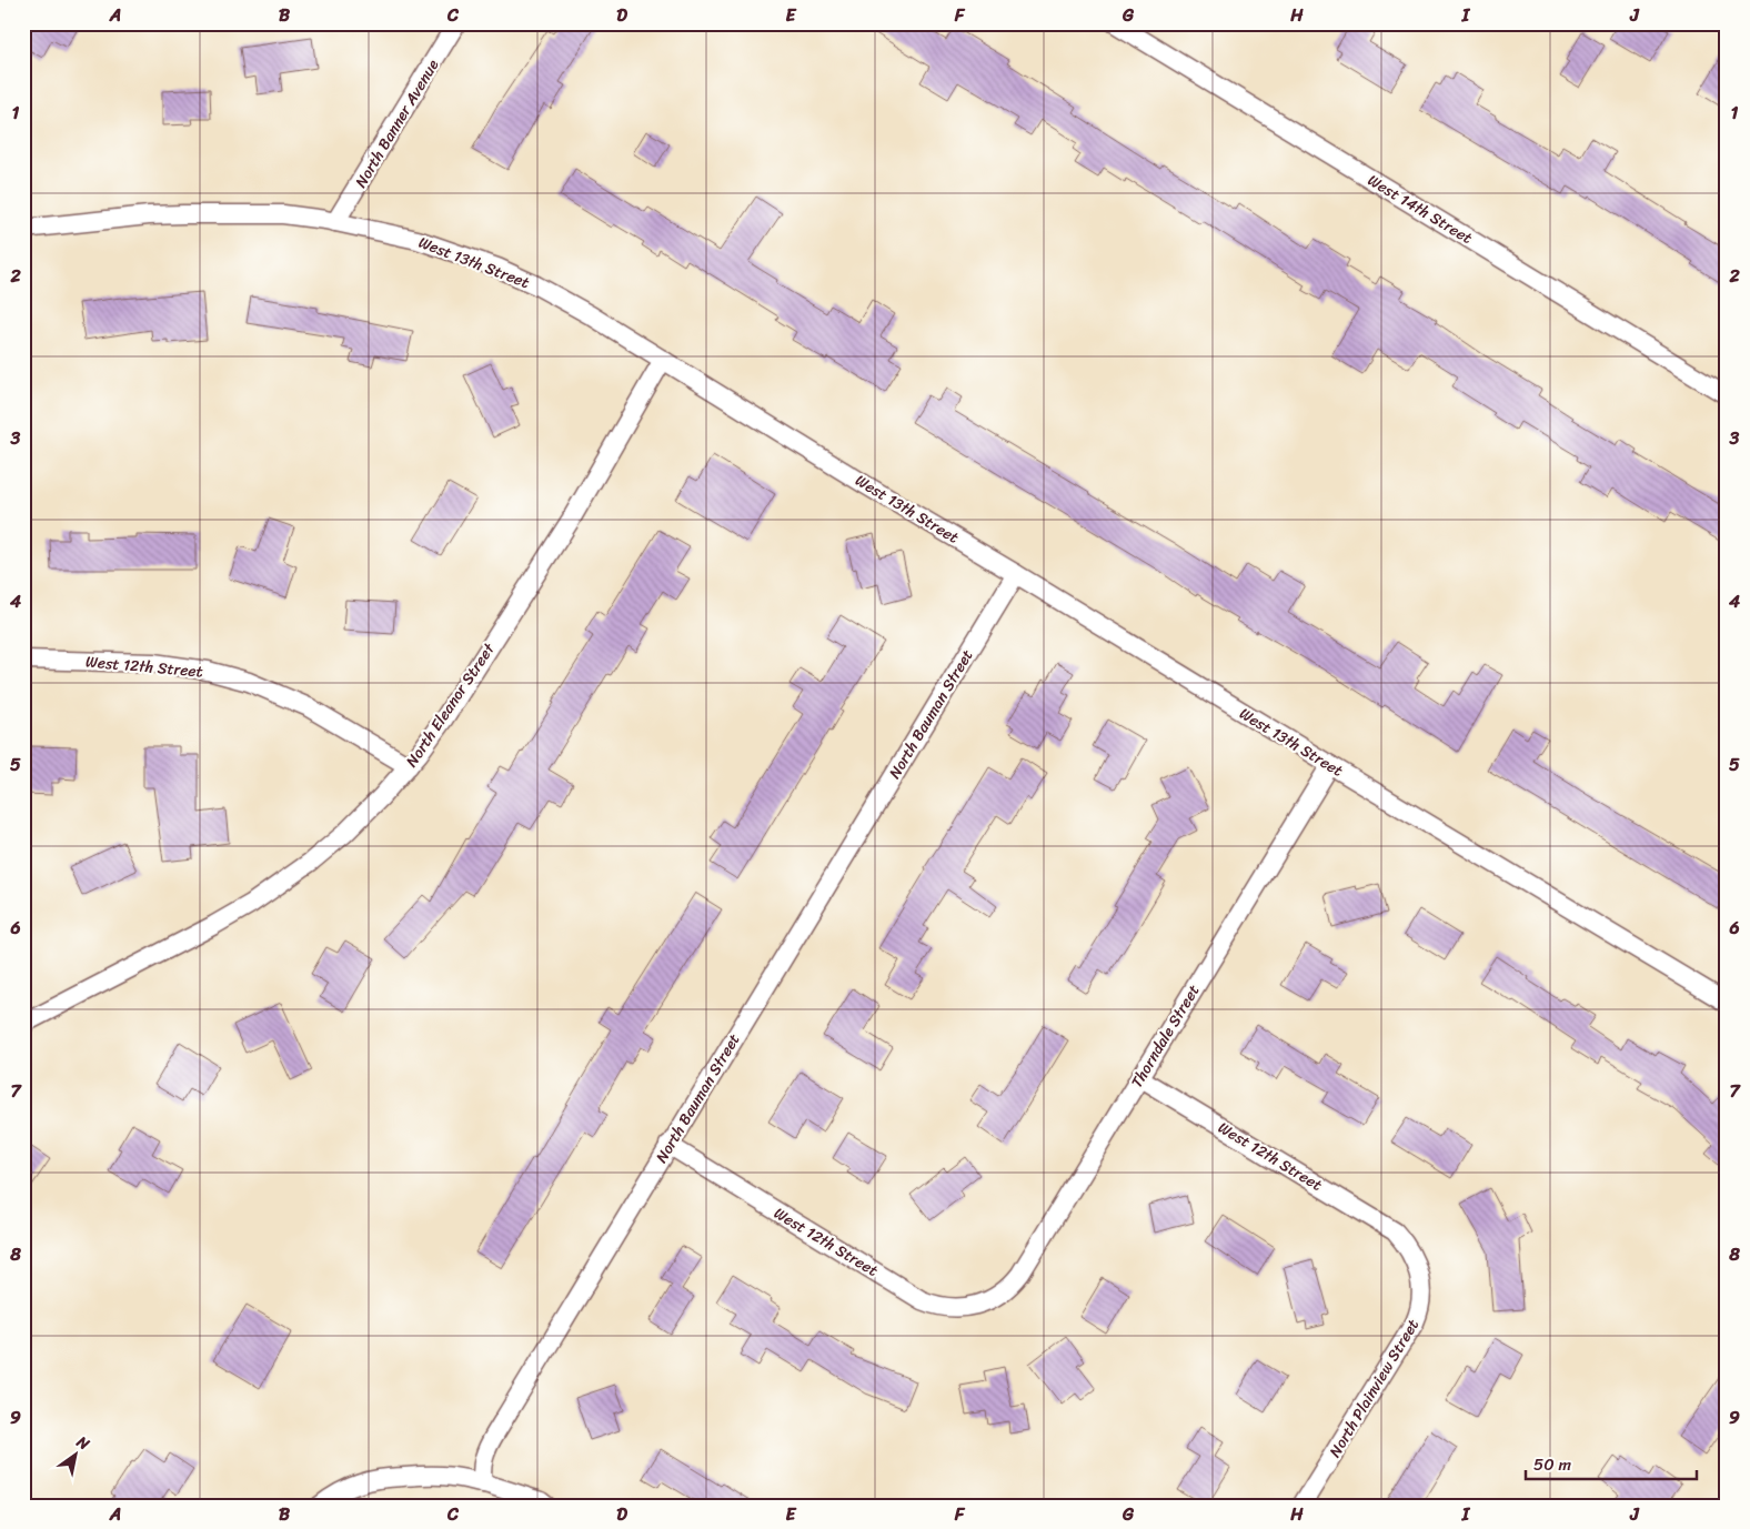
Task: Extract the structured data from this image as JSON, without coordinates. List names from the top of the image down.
{
  "streets": {
    "street": [
      "North Banner Avenue",
      "West 14th Street",
      "West 13th Street",
      "West 12th Street",
      "North Eleanor Street",
      "North Bauman Street",
      "Thorndale Street",
      "North Plainview Street"
    ]
  },
  "crossings": [
    ["North Banner Avenue", "West 13th Street"],
    ["West 13th Street", "North Eleanor Street"],
    ["West 13th Street", "North Bauman Street"],
    ["West 13th Street", "Thorndale Street"],
    ["West 12th Street", "North Eleanor Street"],
    ["West 12th Street", "North Bauman Street"],
    ["West 12th Street", "Thorndale Street"],
    ["West 12th Street", "North Plainview Street"]
  ],
  "scale_bar": "50 m",
  "north": "top right",
  "grid": {
    "columns": [
      "A",
      "B",
      "C",
      "D",
      "E",
      "F",
      "G",
      "H",
      "I",
      "J"
    ],
    "rows": [
      "1",
      "2",
      "3",
      "4",
      "5",
      "6",
      "7",
      "8",
      "9"
    ]
  }
}
